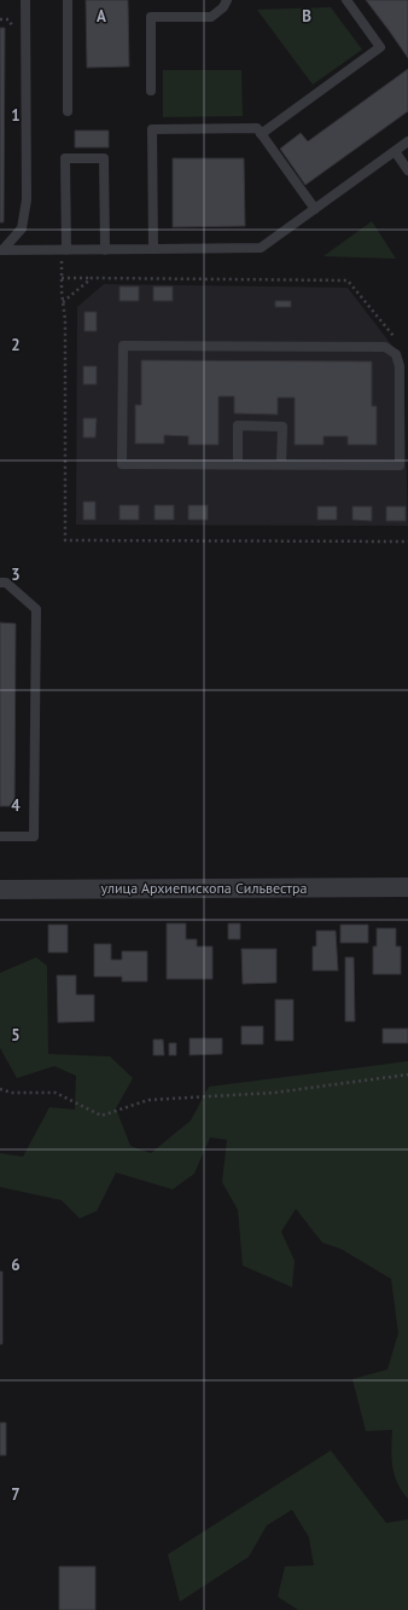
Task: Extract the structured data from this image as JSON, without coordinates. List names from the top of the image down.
{
  "streets": {
    "street": ["улица Архиепископа Сильвестра"]
  },
  "grid": {
    "columns": ["A", "B"],
    "rows": [
      "1",
      "2",
      "3",
      "4",
      "5",
      "6",
      "7"
    ]
  }
}
